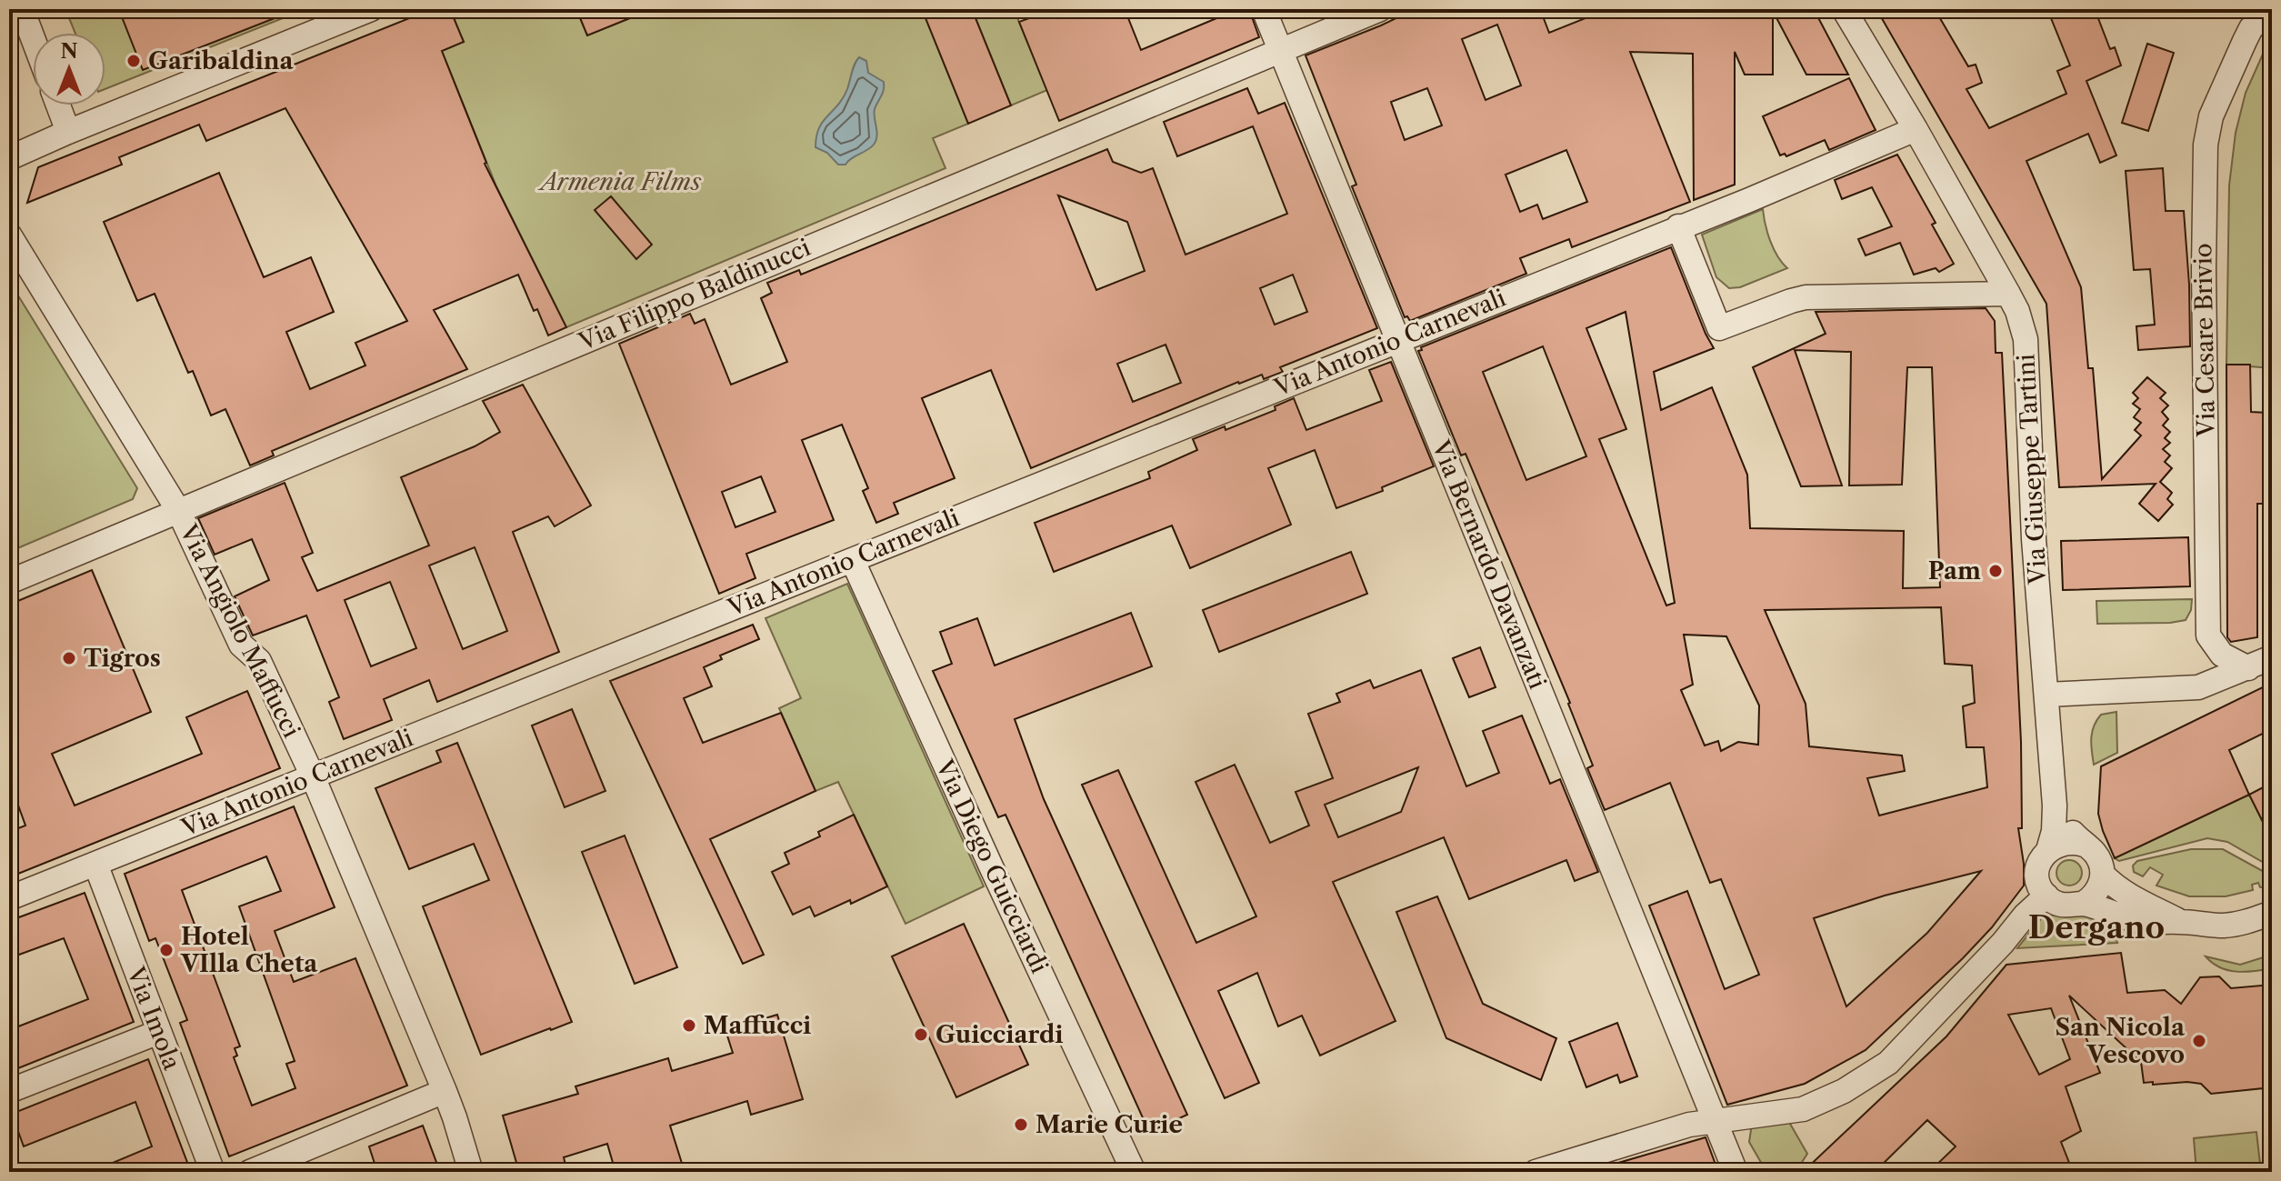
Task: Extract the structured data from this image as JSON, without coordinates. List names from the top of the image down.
{
  "streets": {
    "street": [
      "Via Filippo Baldinucci",
      "Via Cesare Brivio",
      "Via Antonio Carnevali",
      "Via Giuseppe Tartini",
      "Via Bernardo Davanzati",
      "Via Angiolo Maffucci",
      "Via Diego Guicciardi",
      "Via Imola"
    ]
  },
  "crossings": [
    ["Via Filippo Baldinucci", "Via Bernardo Davanzati"],
    ["Via Filippo Baldinucci", "Via Angiolo Maffucci"],
    ["Via Antonio Carnevali", "Via Giuseppe Tartini"],
    ["Via Antonio Carnevali", "Via Bernardo Davanzati"],
    ["Via Antonio Carnevali", "Via Angiolo Maffucci"],
    ["Via Antonio Carnevali", "Via Diego Guicciardi"],
    ["Via Antonio Carnevali", "Via Imola"]
  ],
  "districts": ["Dergano"],
  "parks": ["Armenia Films"],
  "places": [
    "Garibaldina",
    "Pam",
    "Tigros",
    "Hotel VIlla Cheta",
    "Maffucci",
    "Guicciardi",
    "San Nicola Vescovo",
    "Marie Curie"
  ],
  "north": "top"
}
